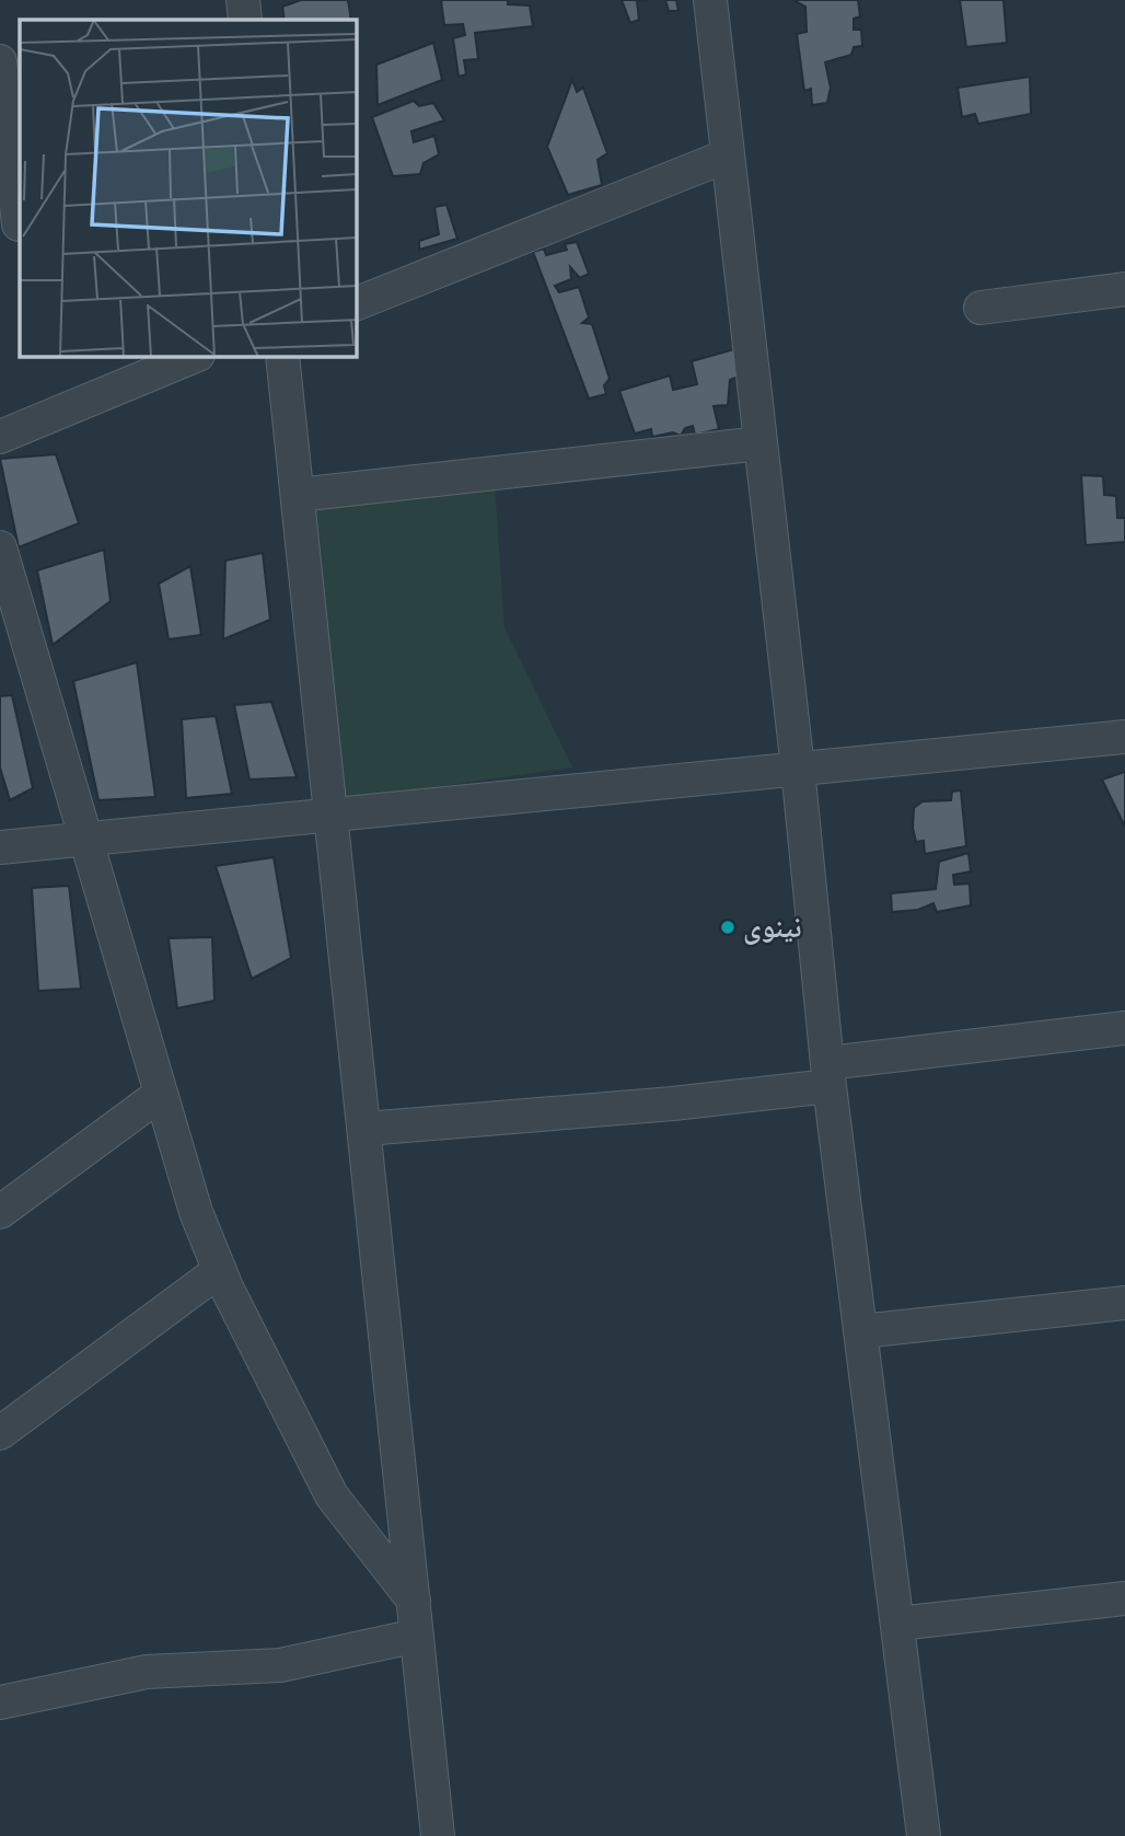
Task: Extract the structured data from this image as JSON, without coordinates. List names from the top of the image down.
{
  "places": ["نينوى"]
}
